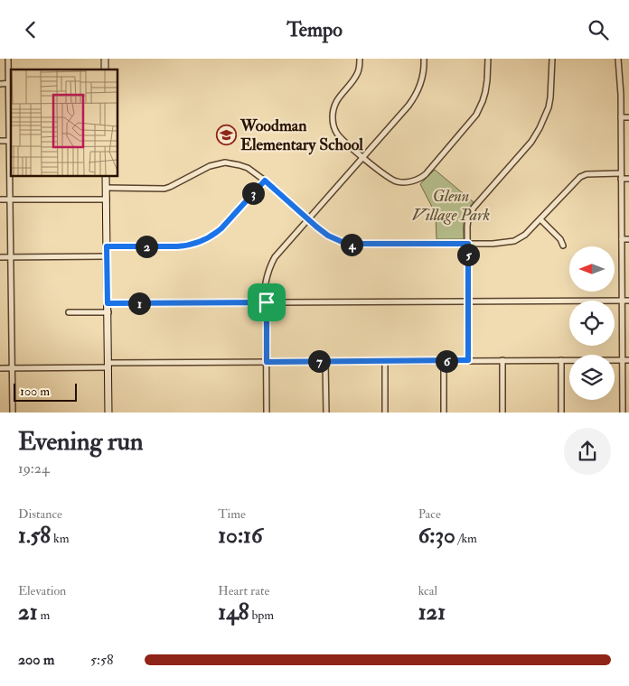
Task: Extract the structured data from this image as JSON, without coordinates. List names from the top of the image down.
{
  "parks": ["Glenn Village Park"],
  "places": {
    "school or university": ["Woodman Elementary School"]
  },
  "scale_bar": "100 m",
  "north": "left",
  "page": {
    "header": "Tempo",
    "pins": [
      "3",
      "4",
      "2",
      "5",
      "1",
      "6",
      "7"
    ],
    "scale": "100 m",
    "heading": ["Evening run", "19:24"],
    "stats": [
      ["Distance", "1.58 km"],
      ["Time", "10:16"],
      ["Pace", "6:30 /km"],
      ["Elevation", "21 m"],
      ["Heart rate", "148 bpm"],
      ["kcal", "121"]
    ],
    "list": [
      {
        "name": "200 m",
        "note": "5:58"
      }
    ]
  }
}
